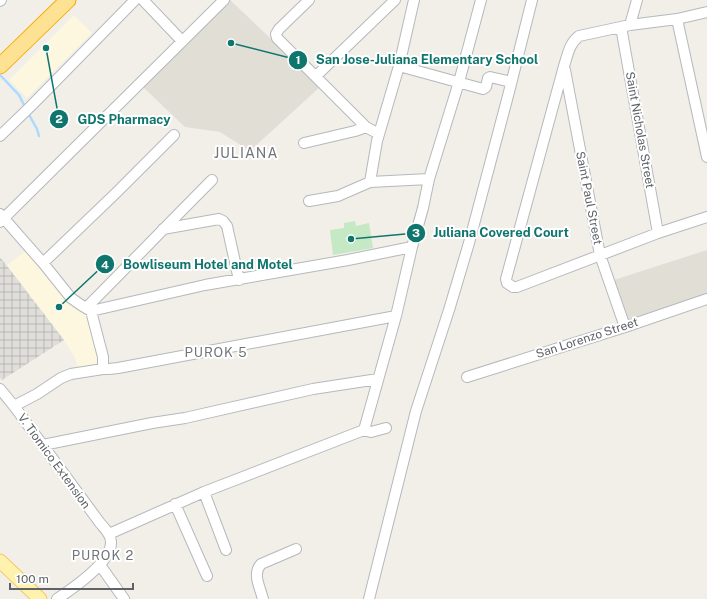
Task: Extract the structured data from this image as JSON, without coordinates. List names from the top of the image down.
{
  "streets": {
    "street": [
      "Saint Nicholas Street",
      "Saint Paul Street",
      "San Lorenzo Street",
      "V. Tiomico Extension"
    ]
  },
  "crossings": [
    ["Saint Paul Street", "San Lorenzo Street"]
  ],
  "districts": ["JULIANA", "PUROK 5", "PUROK 2"],
  "places": [
    "San Jose-Juliana Elementary School",
    "GDS Pharmacy",
    "Juliana Covered Court",
    "Bowliseum Hotel and Motel"
  ],
  "scale_bar": "100 m"
}
